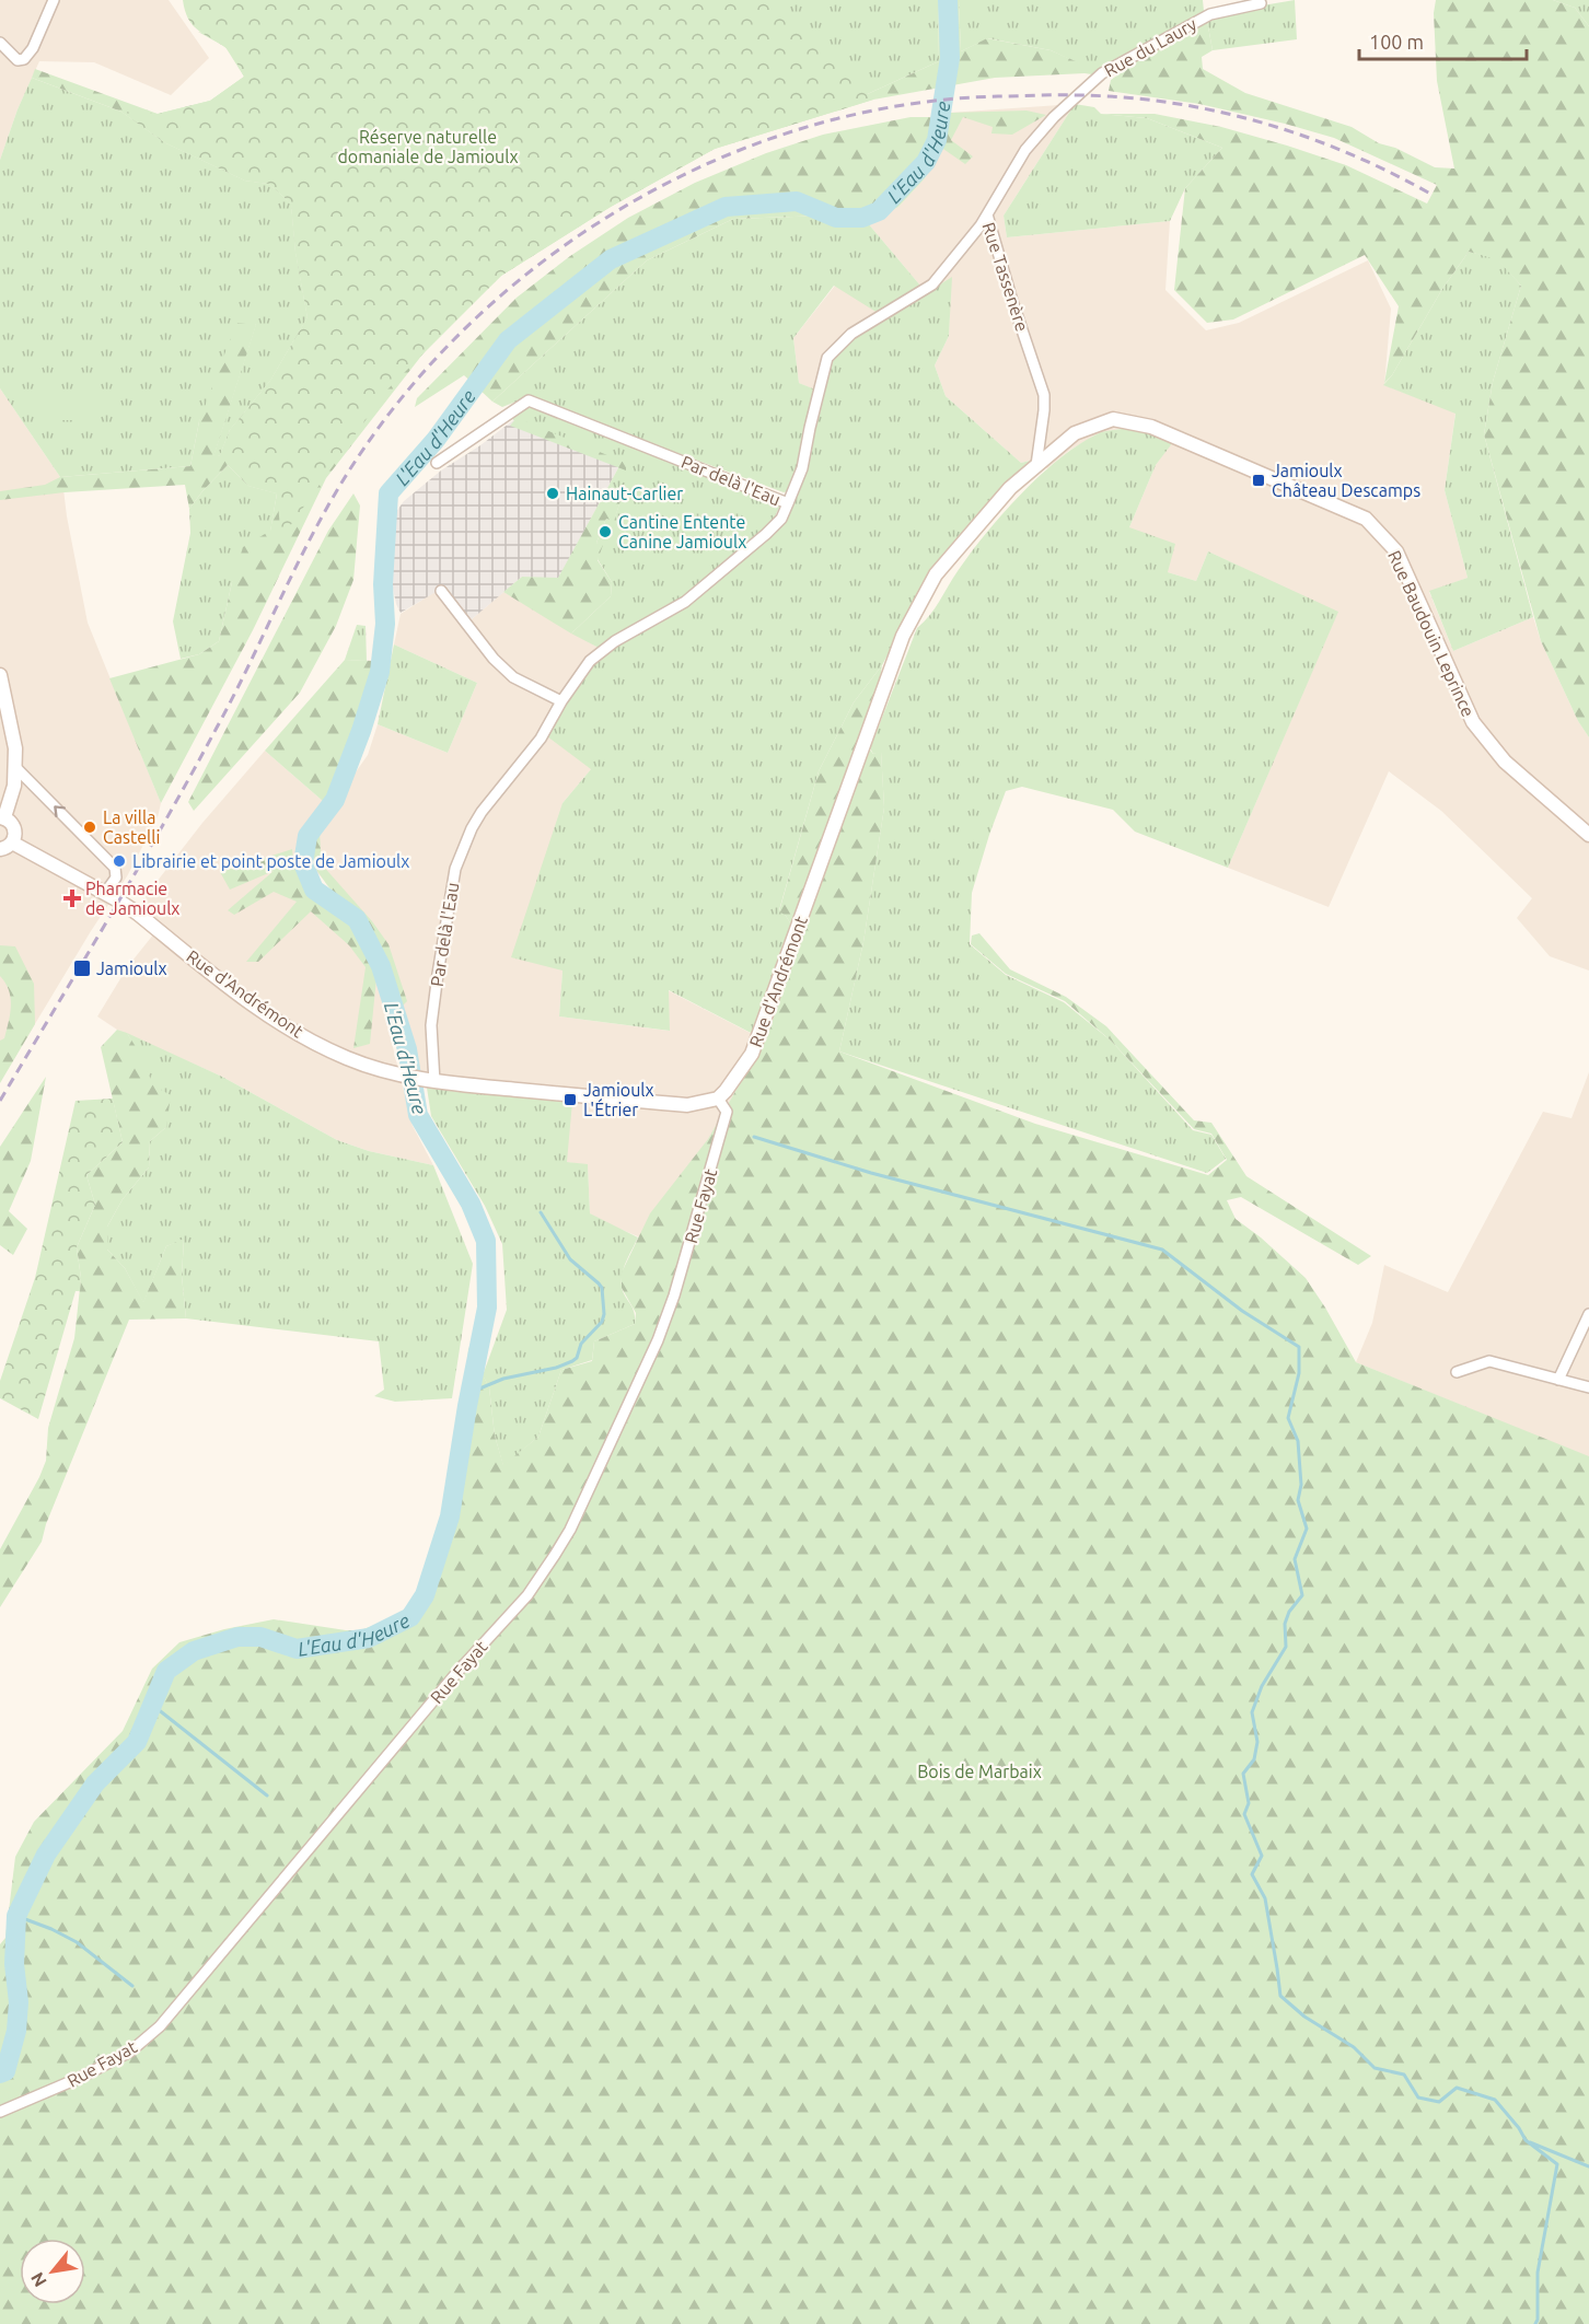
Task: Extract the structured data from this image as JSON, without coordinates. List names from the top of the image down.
{
  "streets": {
    "street": [
      "Rue du Laury",
      "Rue Tassenère",
      "Par delà l'Eau",
      "Rue Baudouin Leprince",
      "Rue d'Andrémont",
      "Rue Fayat"
    ]
  },
  "crossings": [
    ["Rue du Laury", "Rue Tassenère"],
    ["Rue Tassenère", "Par delà l'Eau"],
    ["Rue Tassenère", "Rue Baudouin Leprince"],
    ["Rue Tassenère", "Rue d'Andrémont"],
    ["Par delà l'Eau", "Rue d'Andrémont"],
    ["Rue Baudouin Leprince", "Rue d'Andrémont"],
    ["Rue d'Andrémont", "Rue Fayat"]
  ],
  "water": ["L'Eau d'Heure"],
  "parks": ["Réserve naturelle domaniale de Jamioulx", "Bois de Marbaix"],
  "places": {
    "transit": ["Jamioulx Château Descamps", "Jamioulx", "Jamioulx L'Étrier"],
    "other": [
      "Hainaut-Carlier",
      "Cantine Entente Canine Jamioulx",
      "La villa Castelli",
      "Librairie et point poste de Jamioulx"
    ],
    "health": ["Pharmacie de Jamioulx"]
  },
  "scale_bar": "100 m",
  "north": "bottom left"
}
